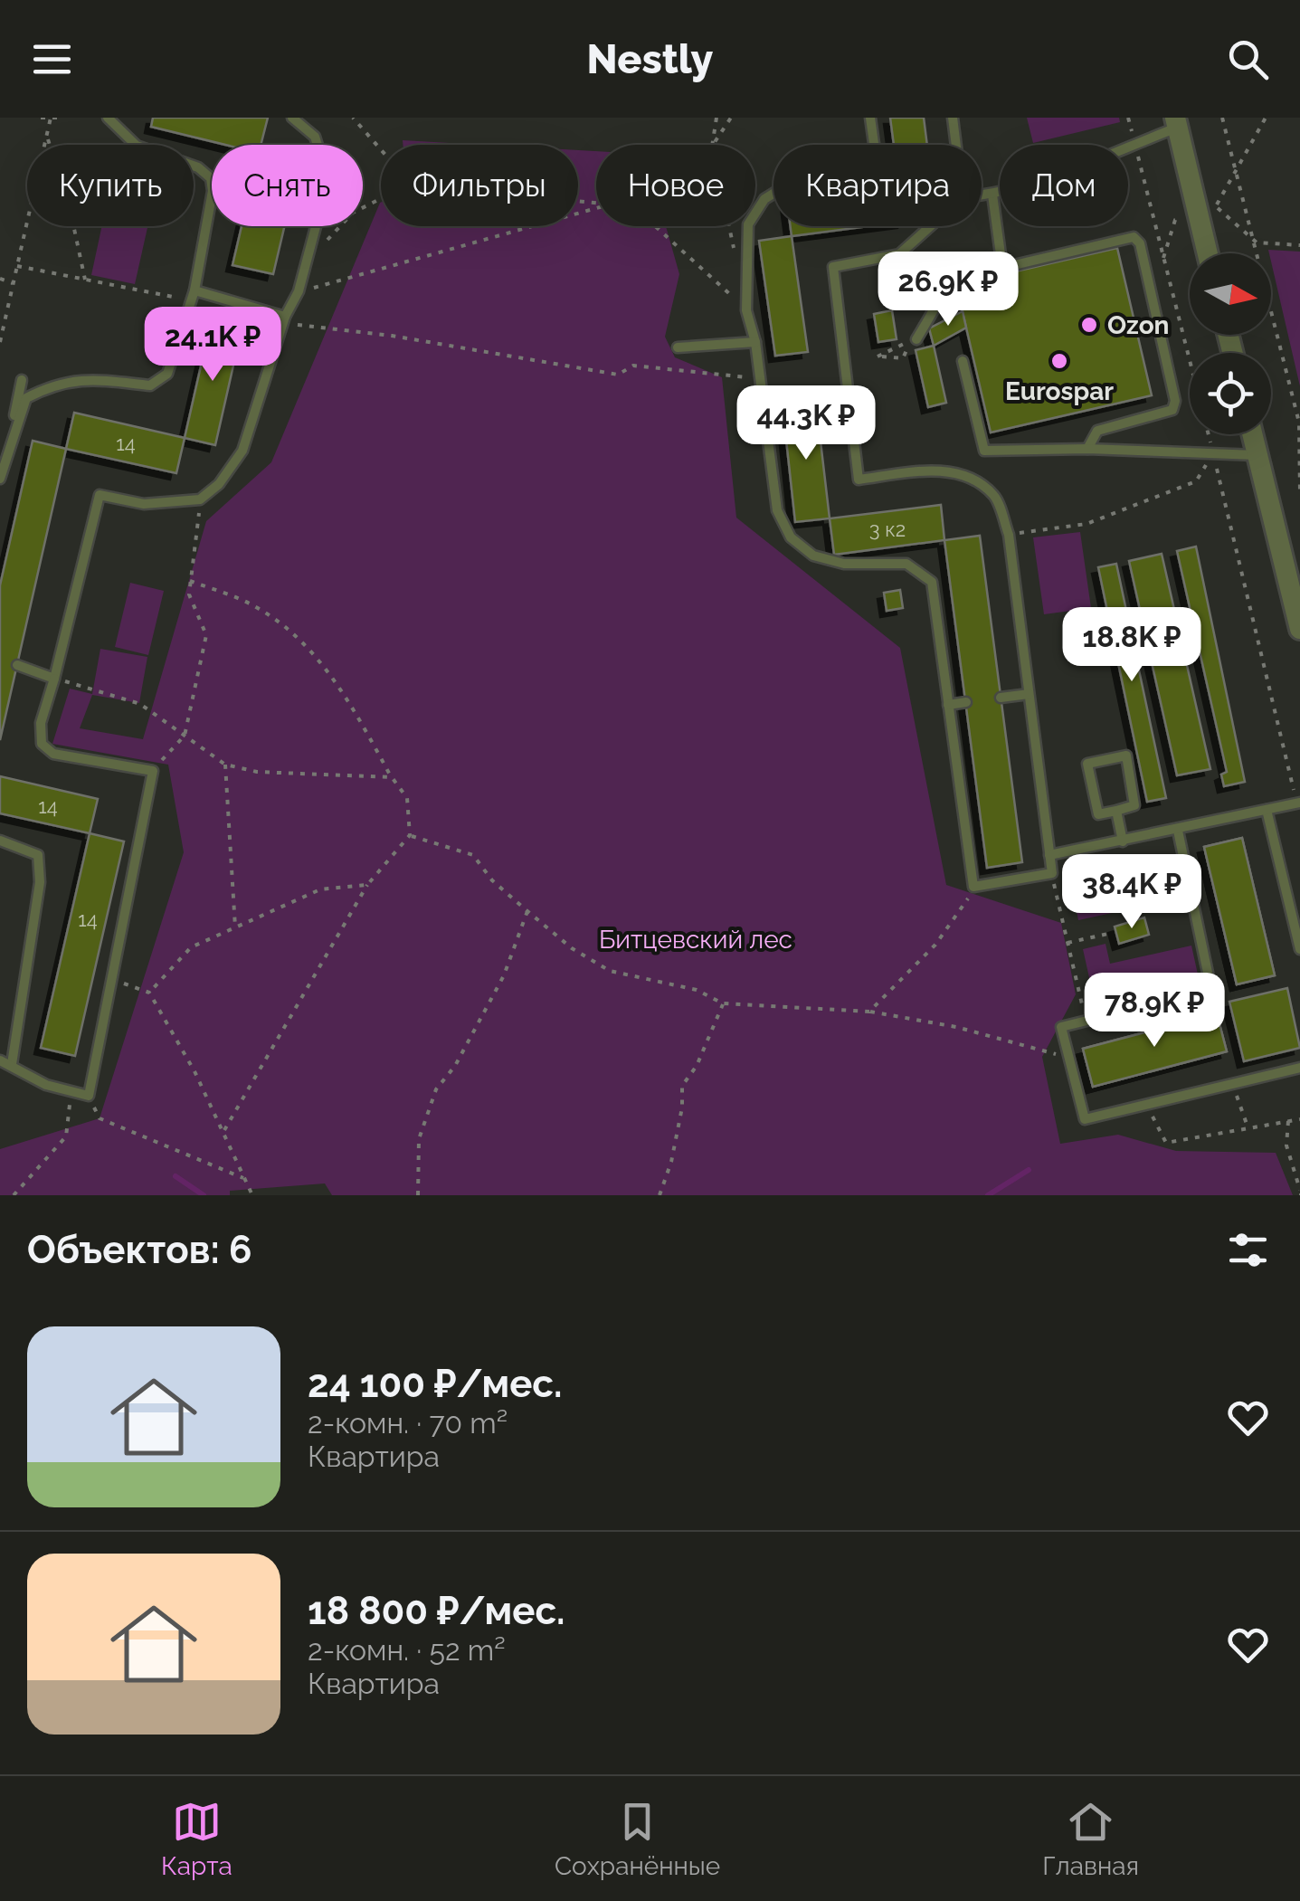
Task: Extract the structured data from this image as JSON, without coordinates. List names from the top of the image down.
{
  "parks": ["Битцевский лес"],
  "places": ["Ozon", "Eurospar"],
  "house_numbers": [
    "14",
    "3 к2",
    "14",
    "14"
  ],
  "north": "right",
  "page": {
    "header": "Nestly",
    "chip": [
      "Купить",
      "Снять",
      "Фильтры",
      "Новое",
      "Квартира",
      "Дом"
    ],
    "price": [
      "26.9K ₽",
      "24.1K ₽",
      "44.3K ₽",
      "18.8K ₽",
      "38.4K ₽",
      "78.9K ₽"
    ],
    "heading": "Объектов: 6",
    "list": [
      {
        "name": "24 100 ₽/мес.",
        "note": "2-комн. · 70 m² · Квартира"
      },
      {
        "name": "18 800 ₽/мес.",
        "note": "2-комн. · 52 m² · Квартира"
      }
    ],
    "tabs": ["Карта", "Сохранённые", "Главная"]
  }
}
